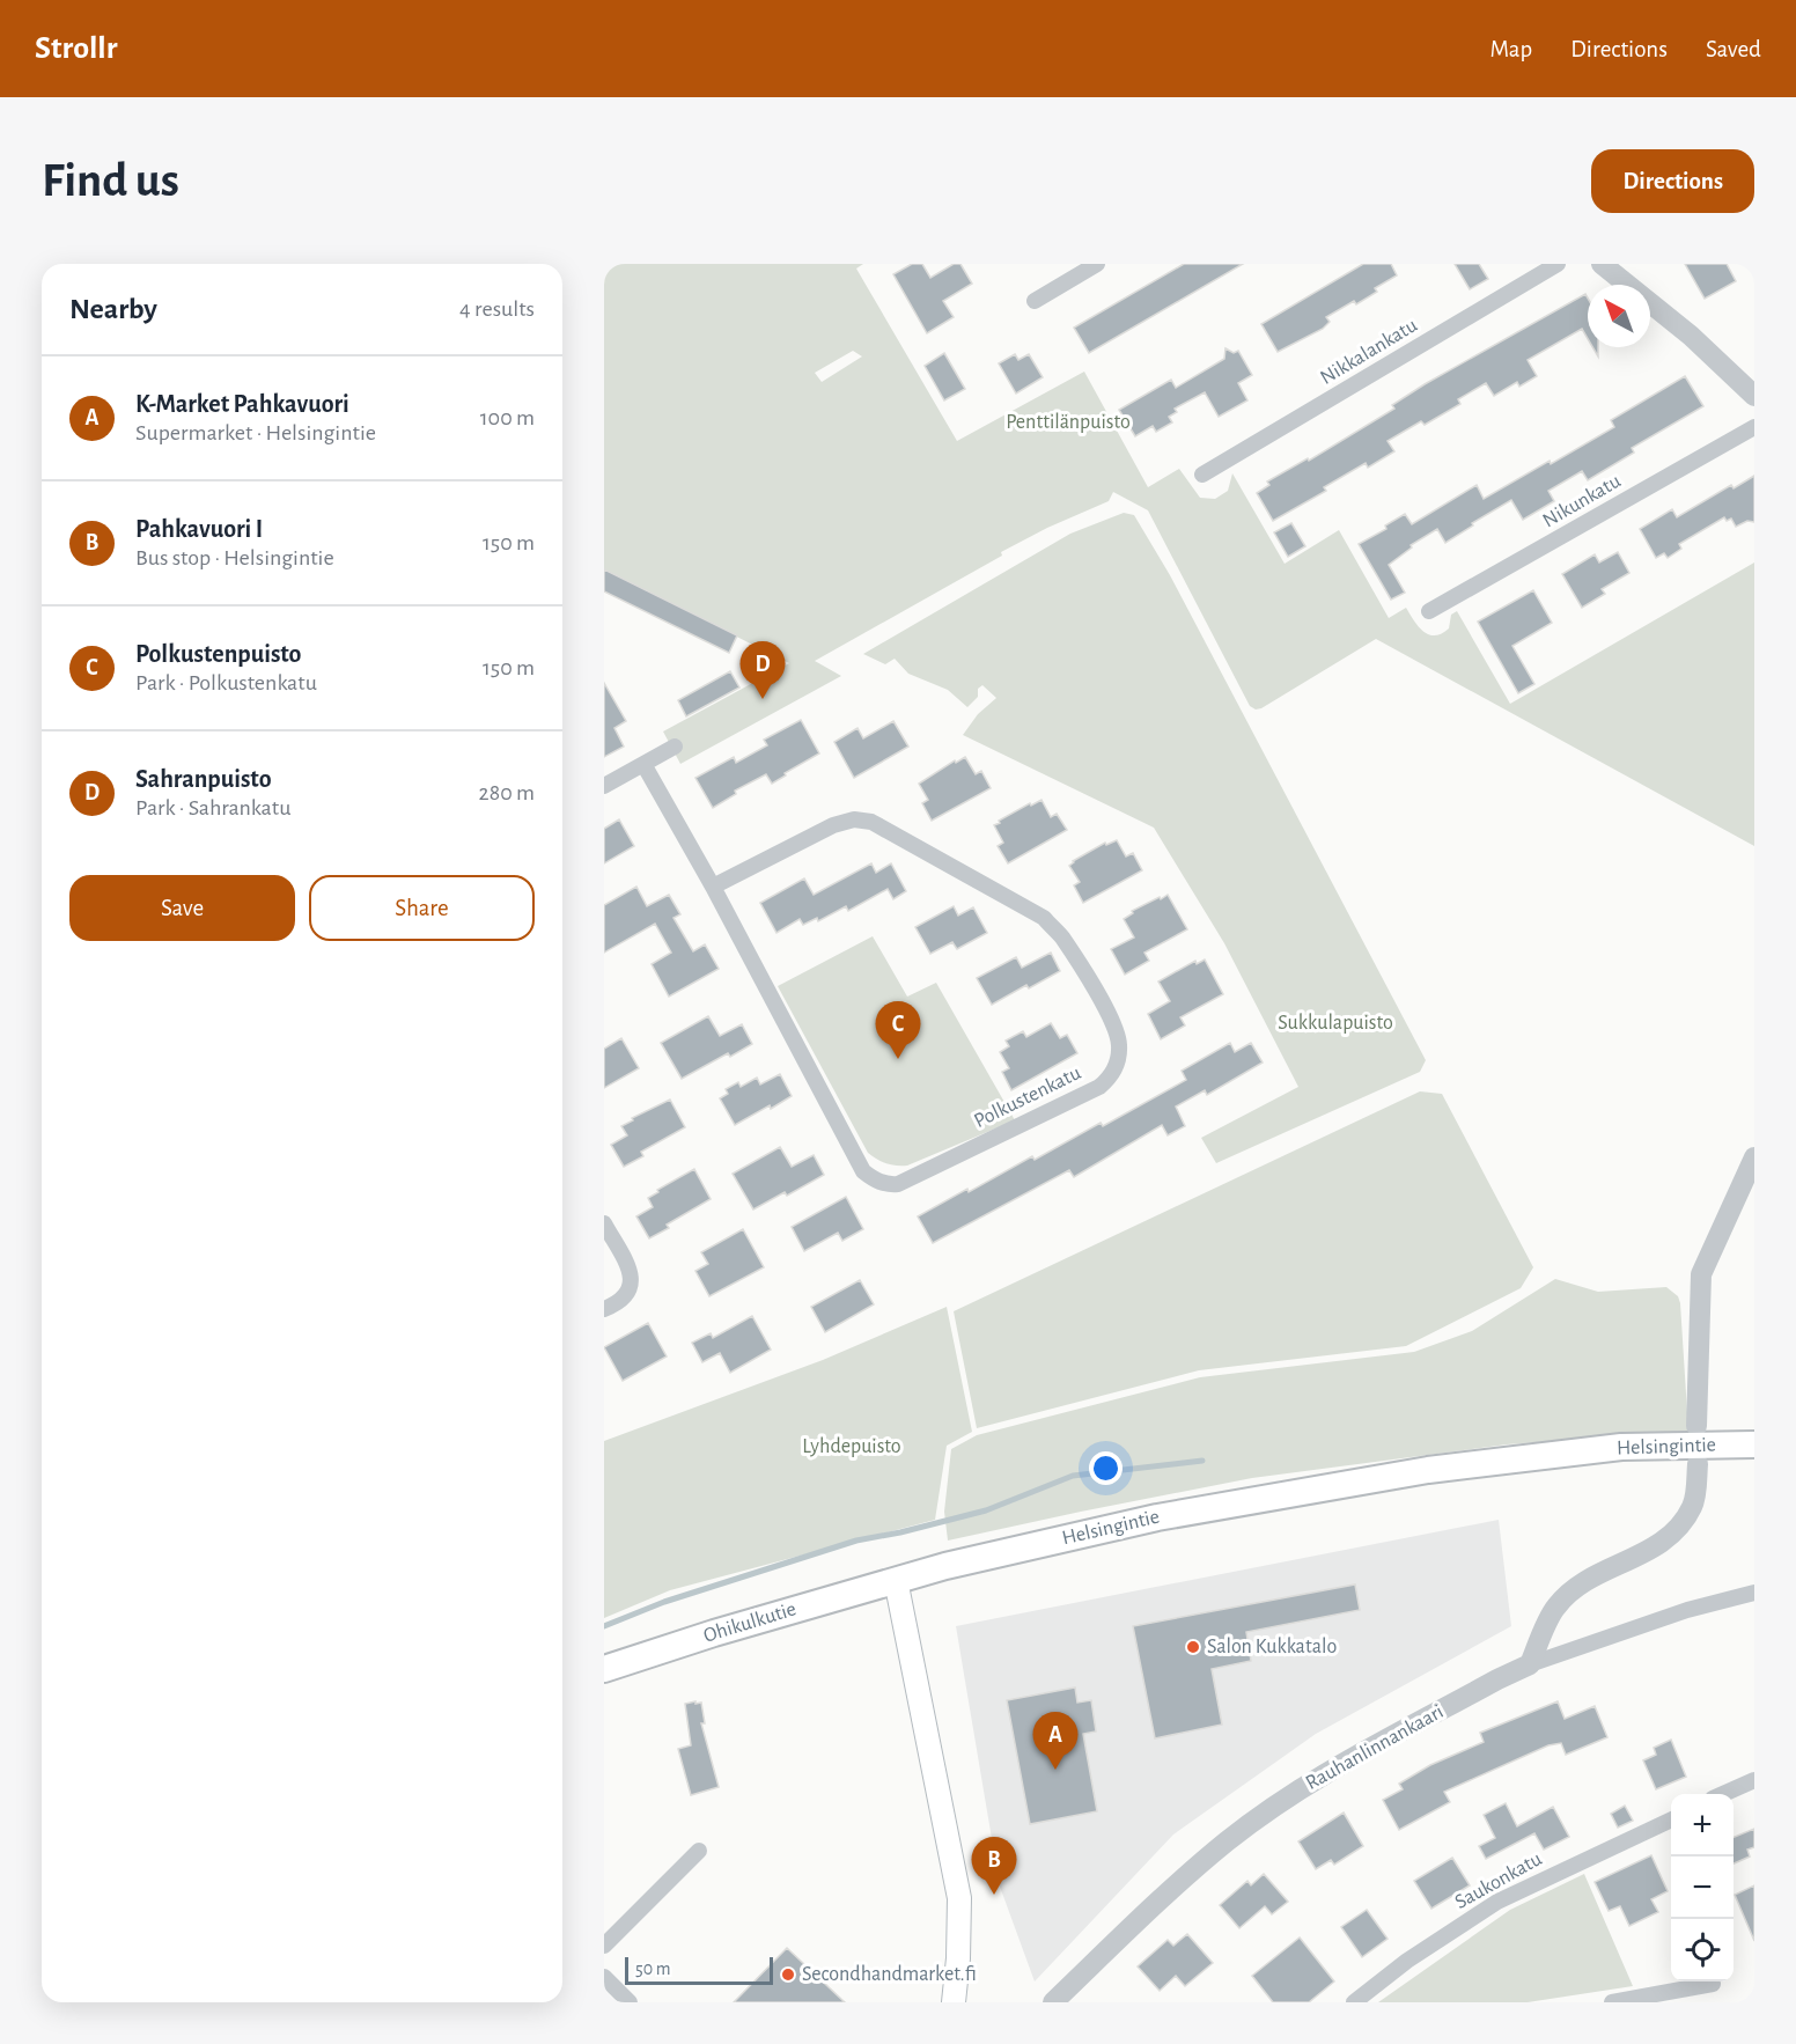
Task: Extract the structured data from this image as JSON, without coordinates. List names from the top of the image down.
{
  "streets": {
    "main road": ["Helsingintie", "Ohikulkutie"],
    "street": [
      "Nikkalankatu",
      "Nikunkatu",
      "Polkustenkatu",
      "Rauhanlinnankaari",
      "Saukonkatu"
    ]
  },
  "crossings": [
    ["Helsingintie", "Ohikulkutie"]
  ],
  "parks": ["Penttilänpuisto", "Sukkulapuisto", "Lyhdepuisto"],
  "places": ["Salon Kukkatalo", "Secondhandmarket.fi"],
  "scale_bar": "50 m",
  "north": "top left",
  "page": {
    "header": "Strollr",
    "nav": ["Map", "Directions", "Saved"],
    "buttons": [
      "Directions",
      ["Save", "Share"]
    ],
    "title": "Find us",
    "heading": ["Nearby", "4 results"],
    "list": [
      {
        "mark": "A",
        "name": "K-Market Pahkavuori",
        "note": "Supermarket · Helsingintie",
        "value": "100 m"
      },
      {
        "mark": "B",
        "name": "Pahkavuori I",
        "note": "Bus stop · Helsingintie",
        "value": "150 m"
      },
      {
        "mark": "C",
        "name": "Polkustenpuisto",
        "note": "Park · Polkustenkatu",
        "value": "150 m"
      },
      {
        "mark": "D",
        "name": "Sahranpuisto",
        "note": "Park · Sahrankatu",
        "value": "280 m"
      }
    ],
    "pins": [
      "D",
      "C",
      "A",
      "B"
    ],
    "map_buttons": ["+", "−"],
    "scale": "50 m"
  }
}
